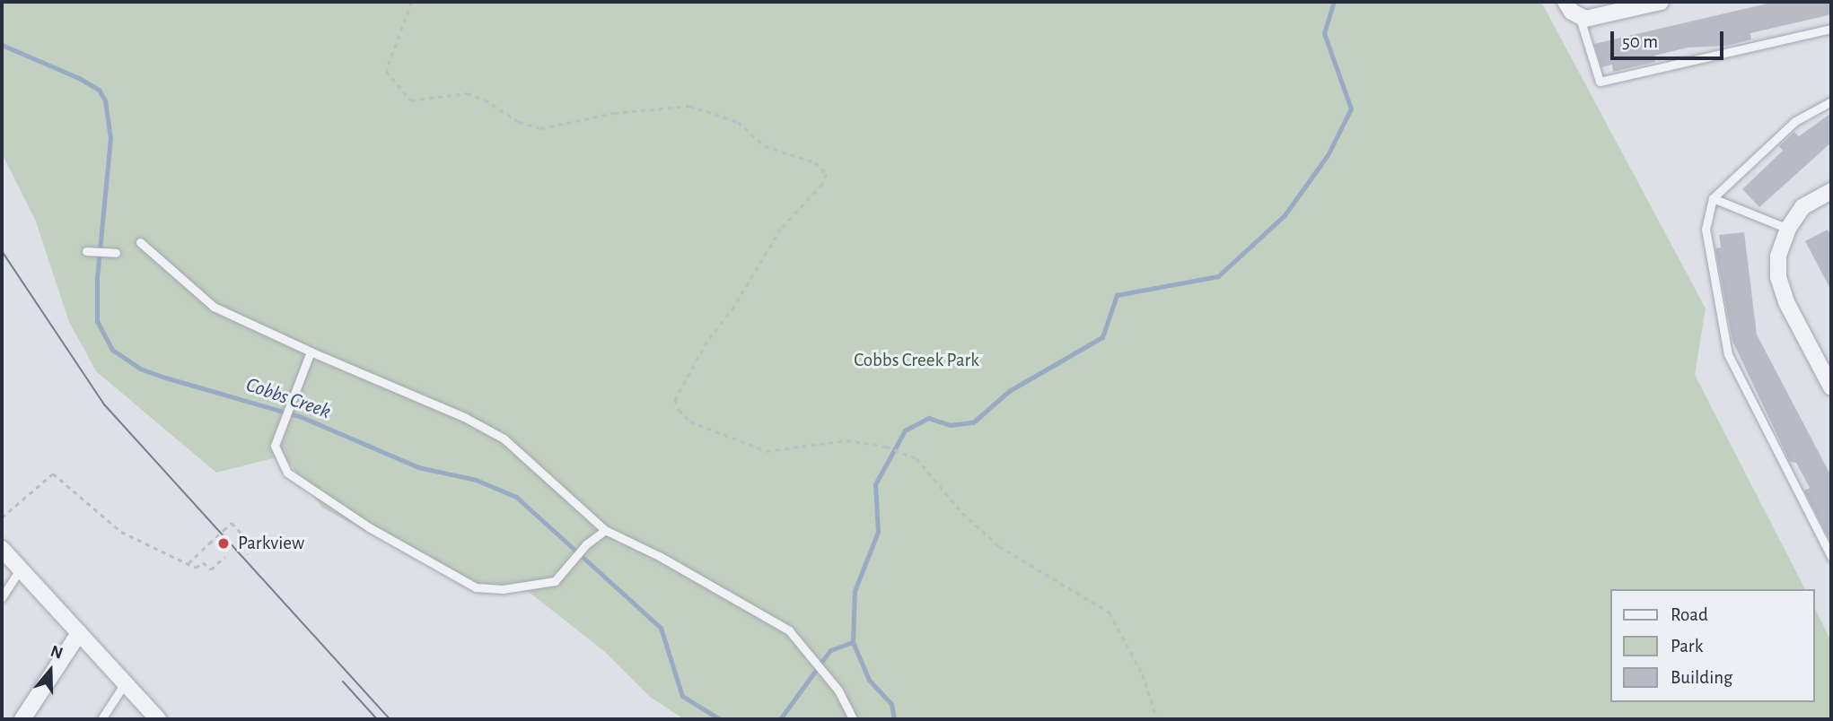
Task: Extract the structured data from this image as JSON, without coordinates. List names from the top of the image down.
{
  "water": ["Cobbs Creek"],
  "parks": ["Cobbs Creek Park"],
  "places": ["Parkview"],
  "legend": ["Road", "Park", "Building"],
  "scale_bar": "50 m",
  "north": "top"
}
